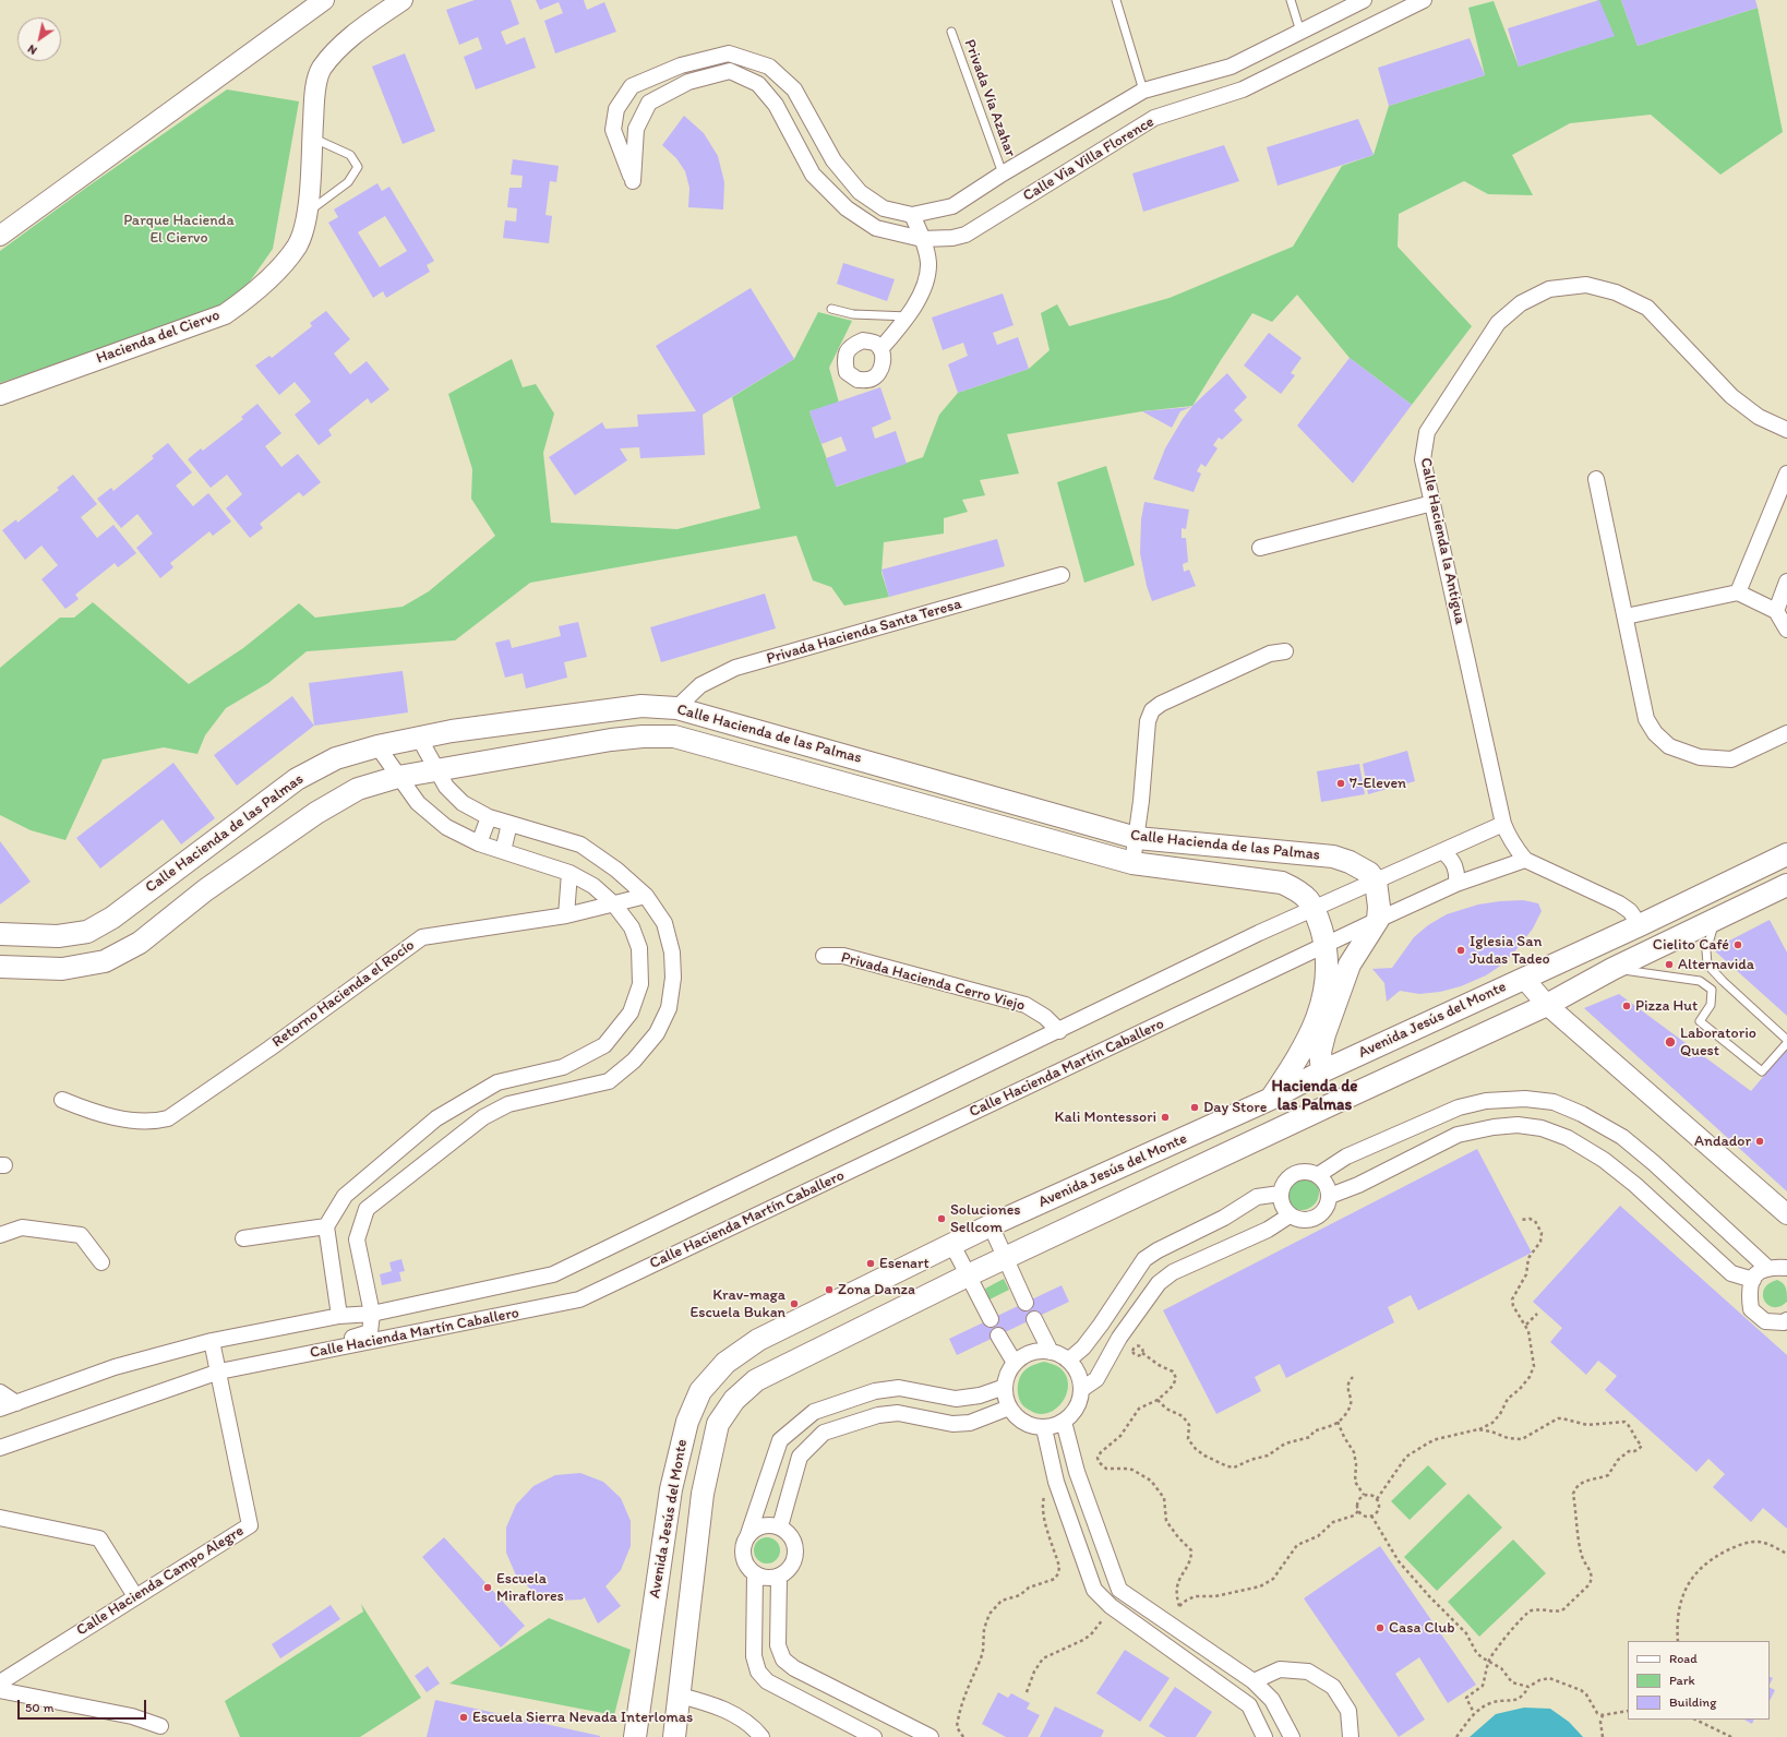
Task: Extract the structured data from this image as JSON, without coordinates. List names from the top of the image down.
{
  "streets": {
    "main road": ["Calle Hacienda de las Palmas", "Avenida Jesús del Monte"],
    "street": [
      "Calle Via Villa Florence",
      "Hacienda del Ciervo",
      "Calle Hacienda la Antigua",
      "Privada Hacienda Santa Teresa",
      "Privada Hacienda Cerro Viejo",
      "Retorno Hacienda el Rocío",
      "Calle Hacienda Martín Caballero",
      "Calle Hacienda Campo Alegre"
    ],
    "lane": ["Privada Vía Azahar"]
  },
  "crossings": [
    ["Privada Vía Azahar", "Calle Via Villa Florence"],
    ["Calle Hacienda la Antigua", "Calle Hacienda Martín Caballero"],
    ["Privada Hacienda Santa Teresa", "Calle Hacienda de las Palmas"],
    ["Calle Hacienda de las Palmas", "Avenida Jesús del Monte"],
    ["Calle Hacienda de las Palmas", "Calle Hacienda Martín Caballero"],
    ["Privada Hacienda Cerro Viejo", "Calle Hacienda Martín Caballero"],
    ["Calle Hacienda Martín Caballero", "Calle Hacienda Campo Alegre"]
  ],
  "districts": ["Hacienda de las Palmas"],
  "parks": ["Parque Hacienda El Ciervo"],
  "places": [
    "7-Eleven",
    "Cielito Café",
    "Iglesia San Judas Tadeo",
    "Alternavida",
    "Pizza Hut",
    "Laboratorio Quest",
    "Day Store",
    "Kali Montessori",
    "Andador",
    "Soluciones Sellcom",
    "Esenart",
    "Zona Danza",
    "Krav-maga Escuela Bukan",
    "Escuela Miraflores",
    "Casa Club",
    "Escuela Sierra Nevada Interlomas"
  ],
  "legend": ["Road", "Park", "Building"],
  "scale_bar": "50 m",
  "north": "bottom left"
}
